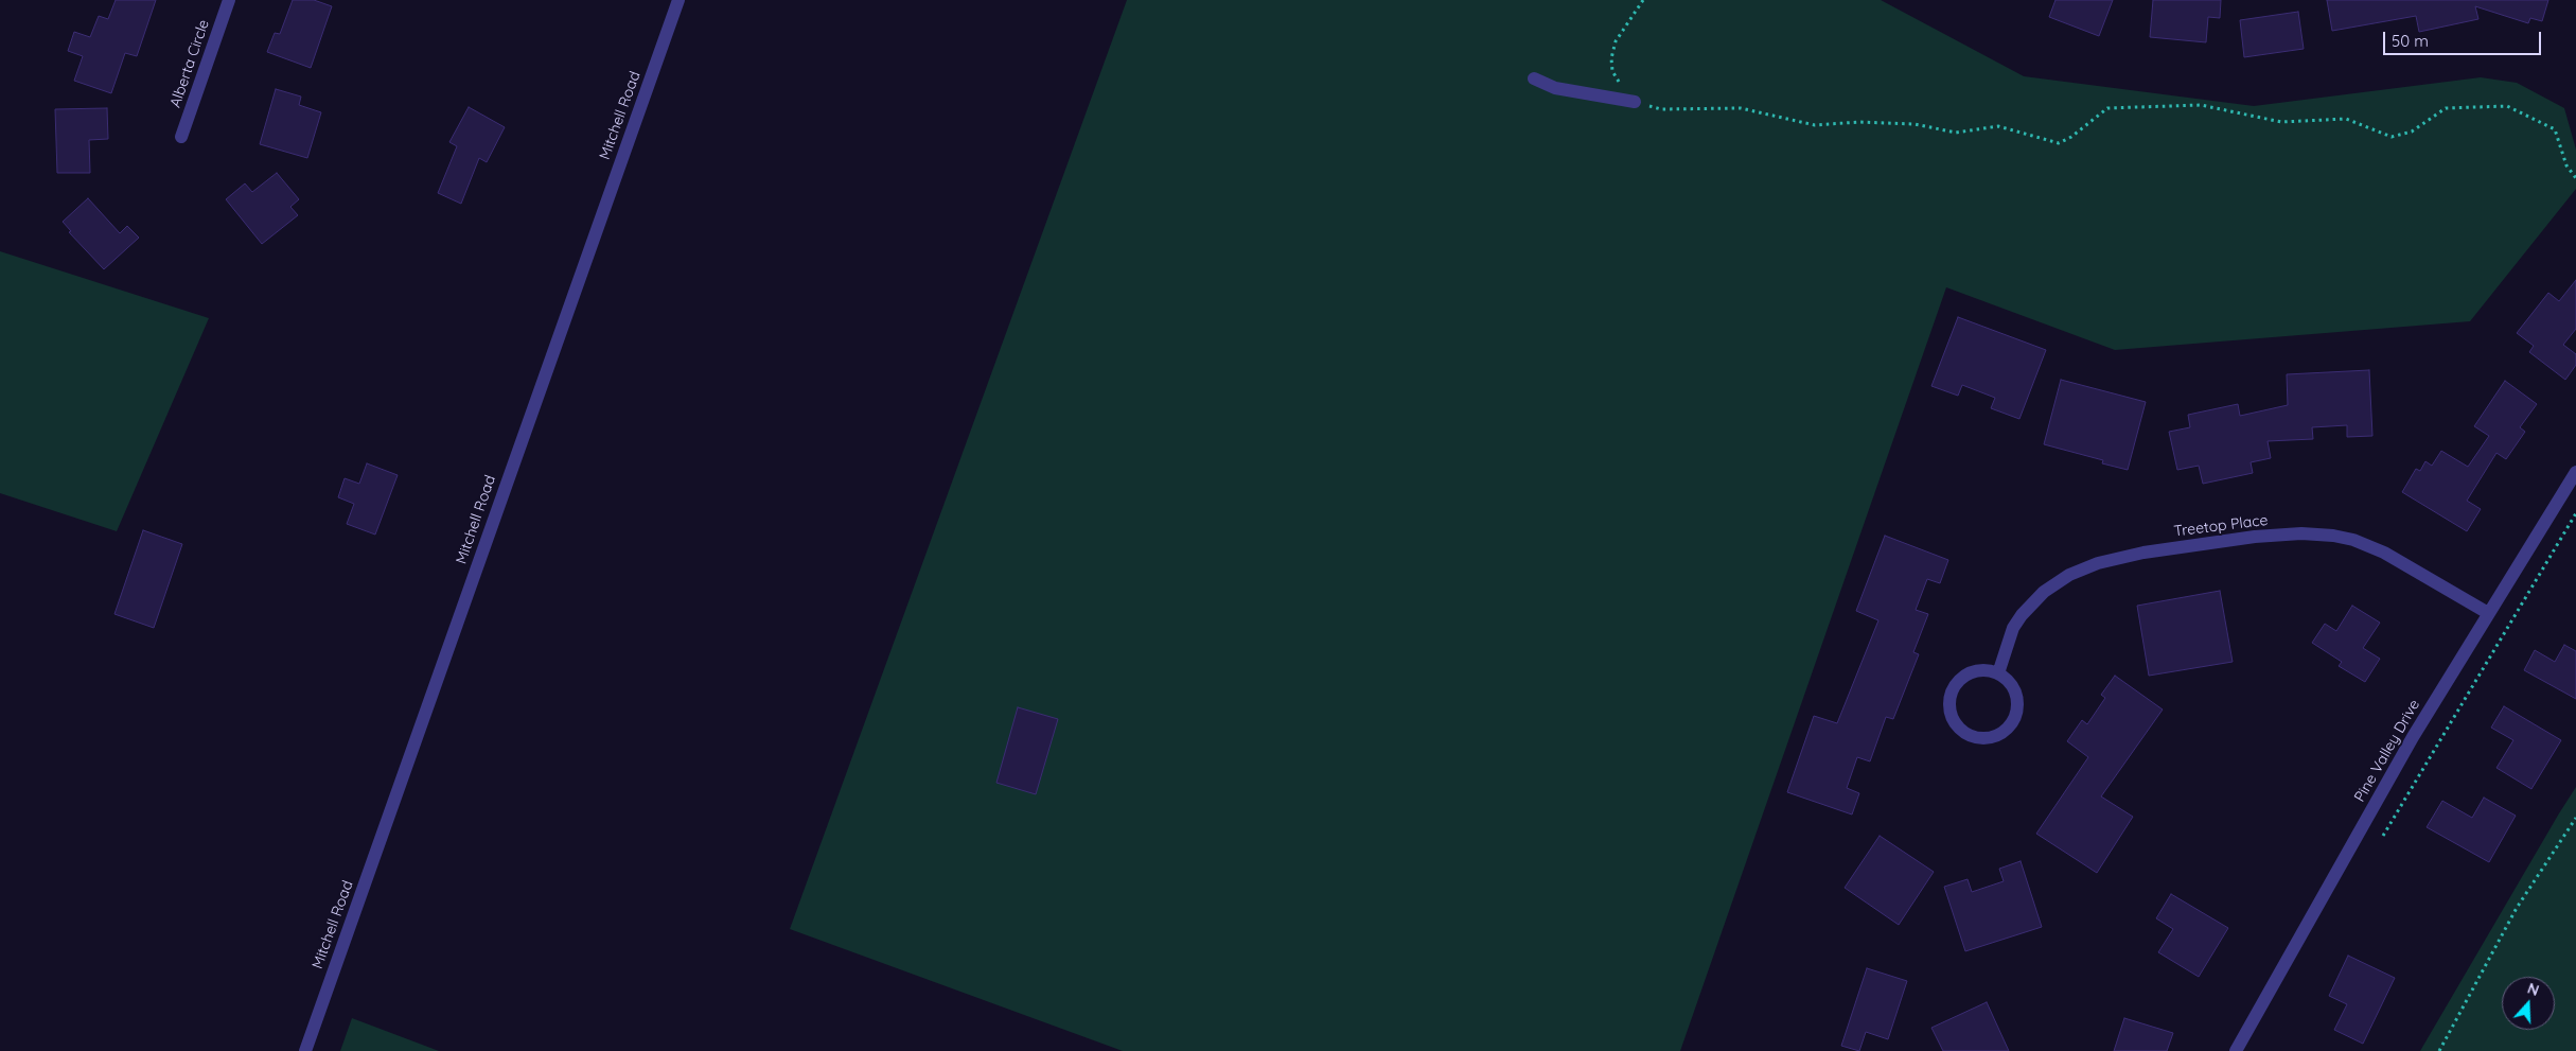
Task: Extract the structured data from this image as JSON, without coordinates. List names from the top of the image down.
{
  "streets": {
    "street": [
      "Alberta Circle",
      "Mitchell Road",
      "Treetop Place",
      "Pine Valley Drive"
    ]
  },
  "crossings": [
    ["Treetop Place", "Pine Valley Drive"]
  ],
  "scale_bar": "50 m",
  "north": "top"
}
